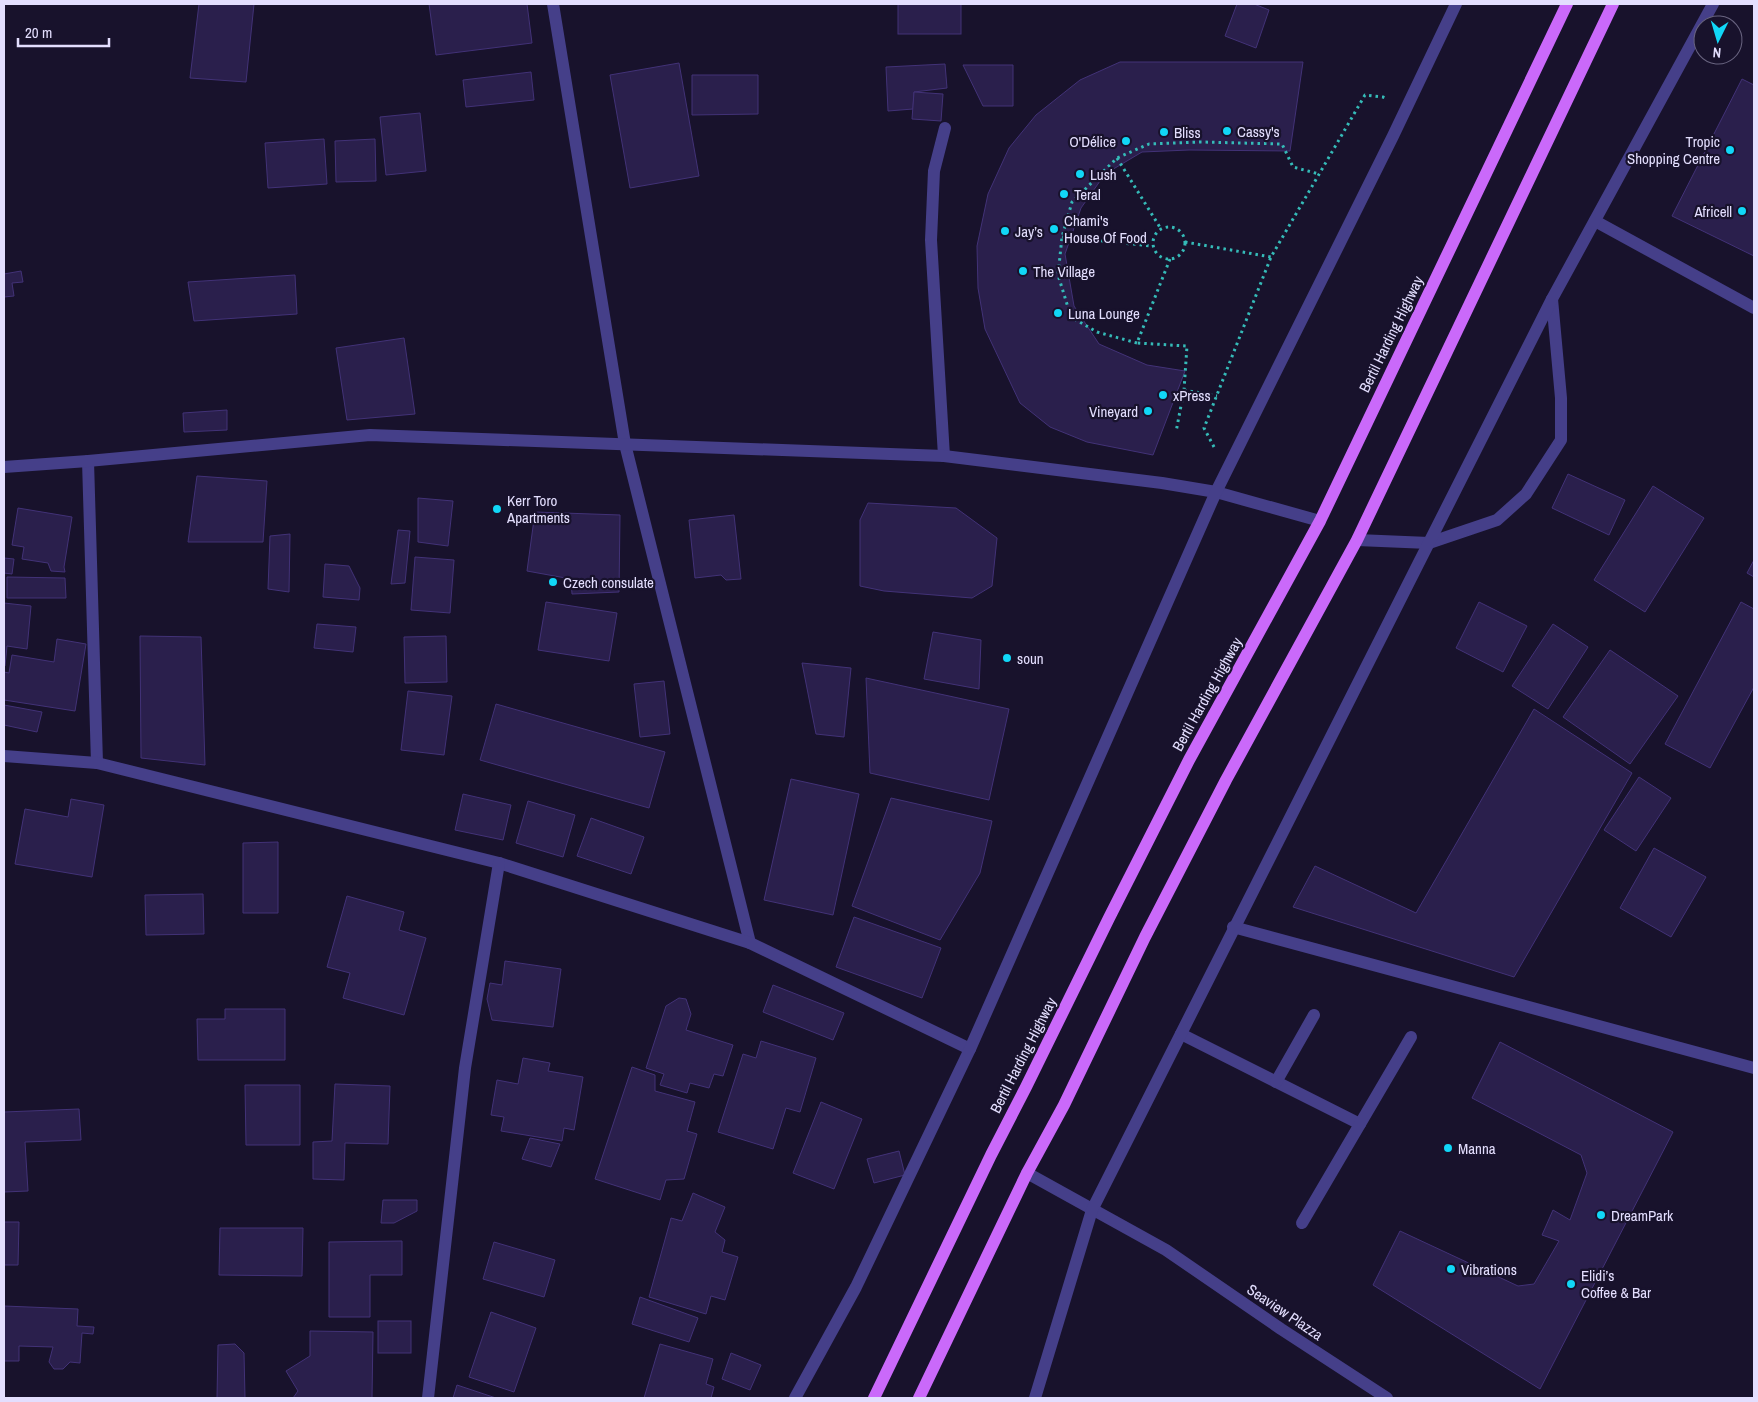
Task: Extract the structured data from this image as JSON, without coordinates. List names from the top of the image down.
{
  "streets": {
    "main road": ["Bertil Harding Highway"],
    "street": ["Seaview Plazza"]
  },
  "places": [
    "Cassy's",
    "Bliss",
    "O'Délice",
    "Tropic Shopping Centre",
    "Lush",
    "Teral",
    "Africell",
    "Chami's House Of Food",
    "Jay’s",
    "The Village",
    "Luna Lounge",
    "xPress",
    "Vineyard",
    "Kerr Toro Apartments",
    "Czech consulate",
    "soun",
    "Manna",
    "DreamPark",
    "Vibrations",
    "Elidi’s Coffee & Bar"
  ],
  "scale_bar": "20 m",
  "north": "bottom"
}
